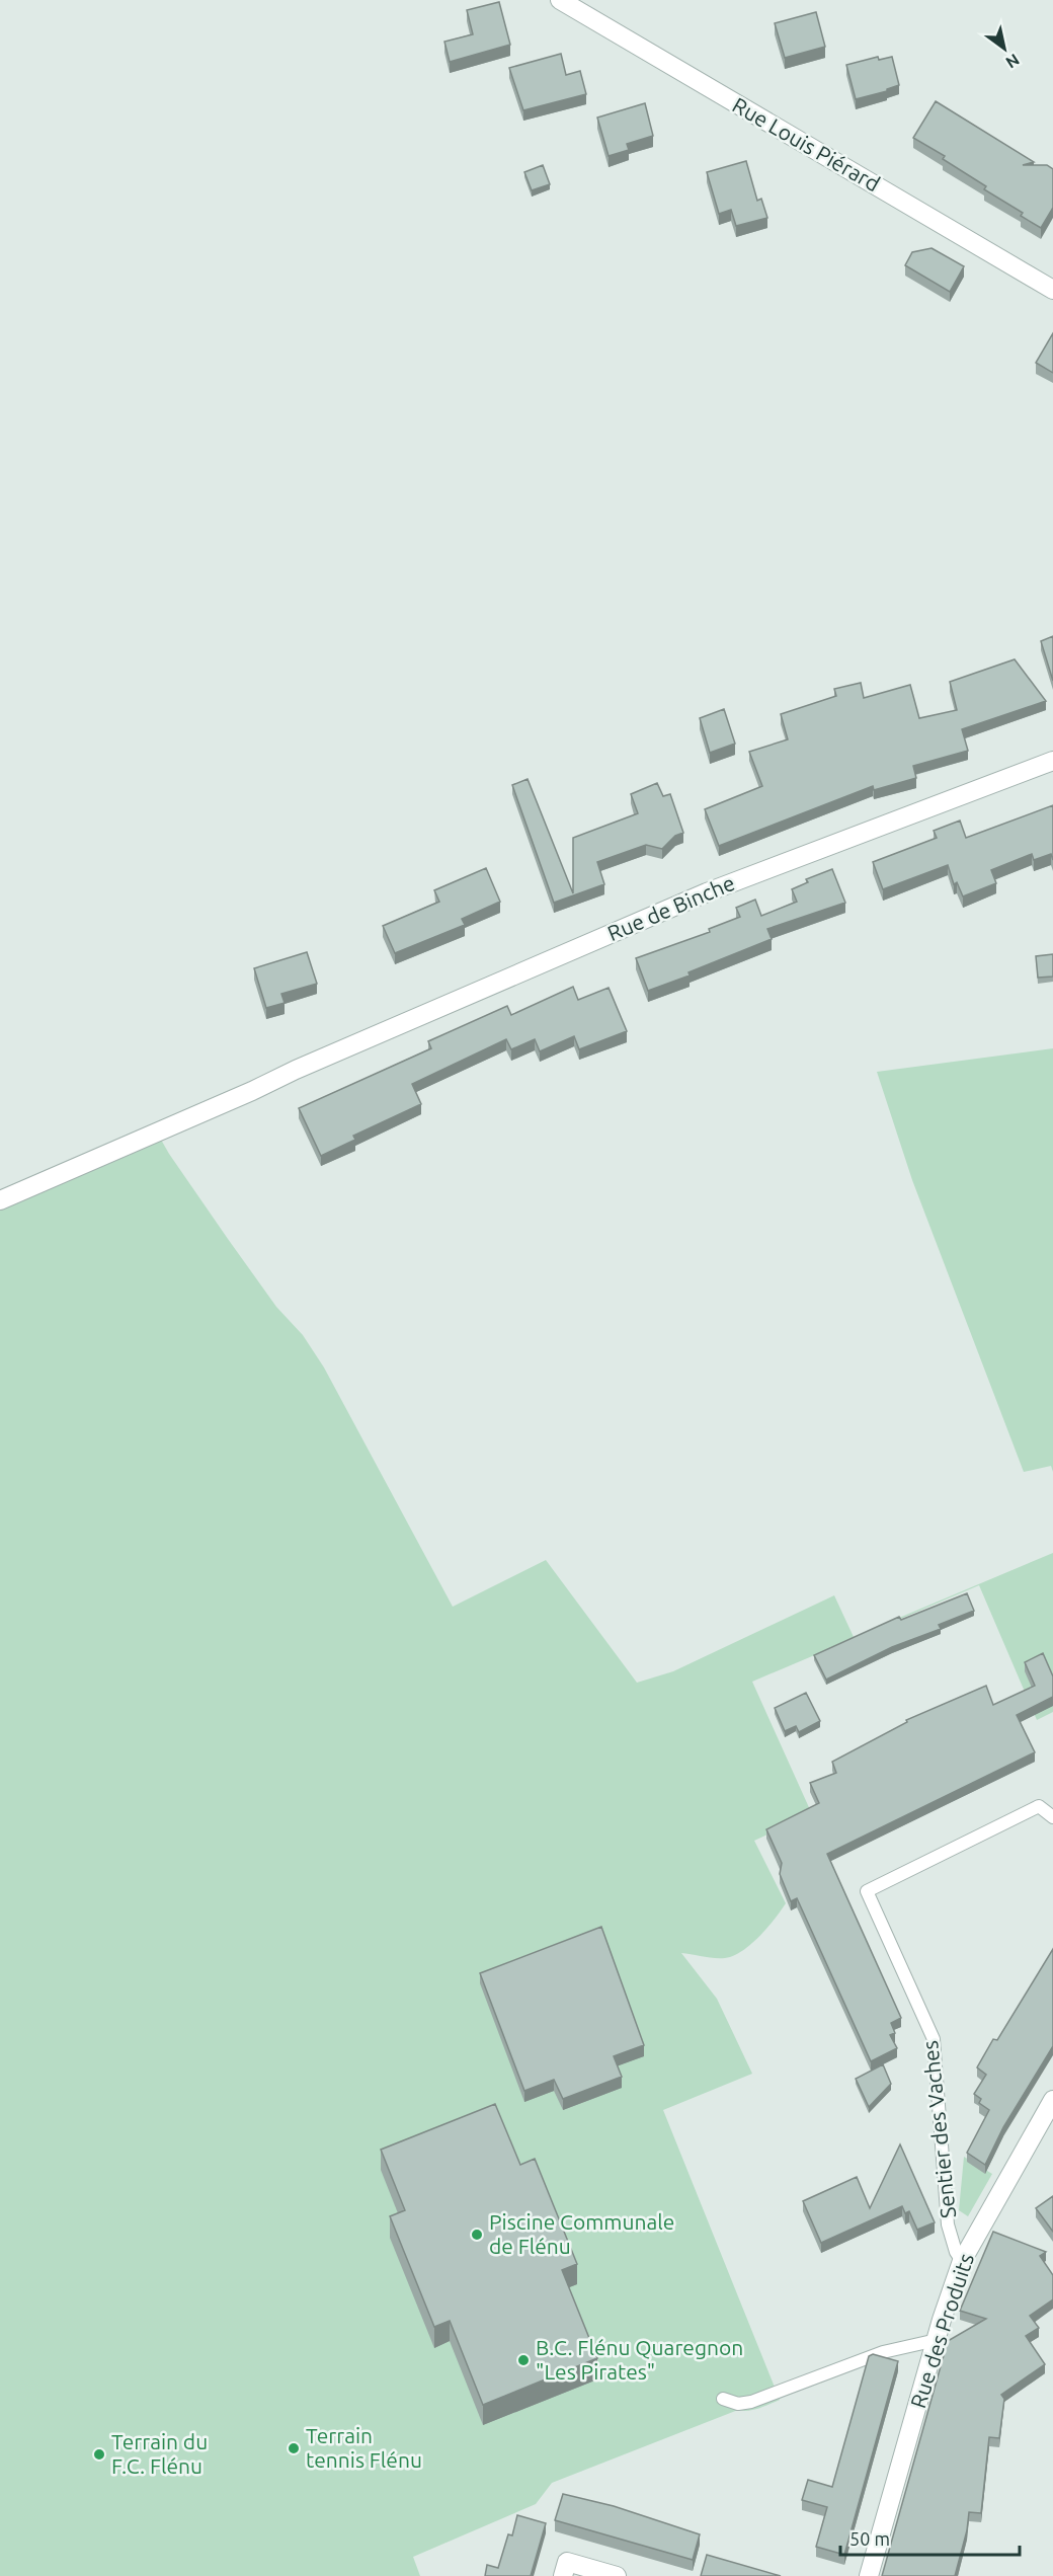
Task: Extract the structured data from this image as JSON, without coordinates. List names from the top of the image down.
{
  "streets": {
    "street": ["Rue Louis Piérard", "Rue de Binche", "Rue des Produits"],
    "lane": ["Sentier des Vaches"]
  },
  "crossings": [
    ["Sentier des Vaches", "Rue des Produits"]
  ],
  "places": [
    "Piscine Communale de Flénu",
    "B.C. Flénu Quaregnon \"Les Pirates\"",
    "Terrain tennis Flénu",
    "Terrain du F.C. Flénu"
  ],
  "scale_bar": "50 m",
  "north": "bottom right"
}
